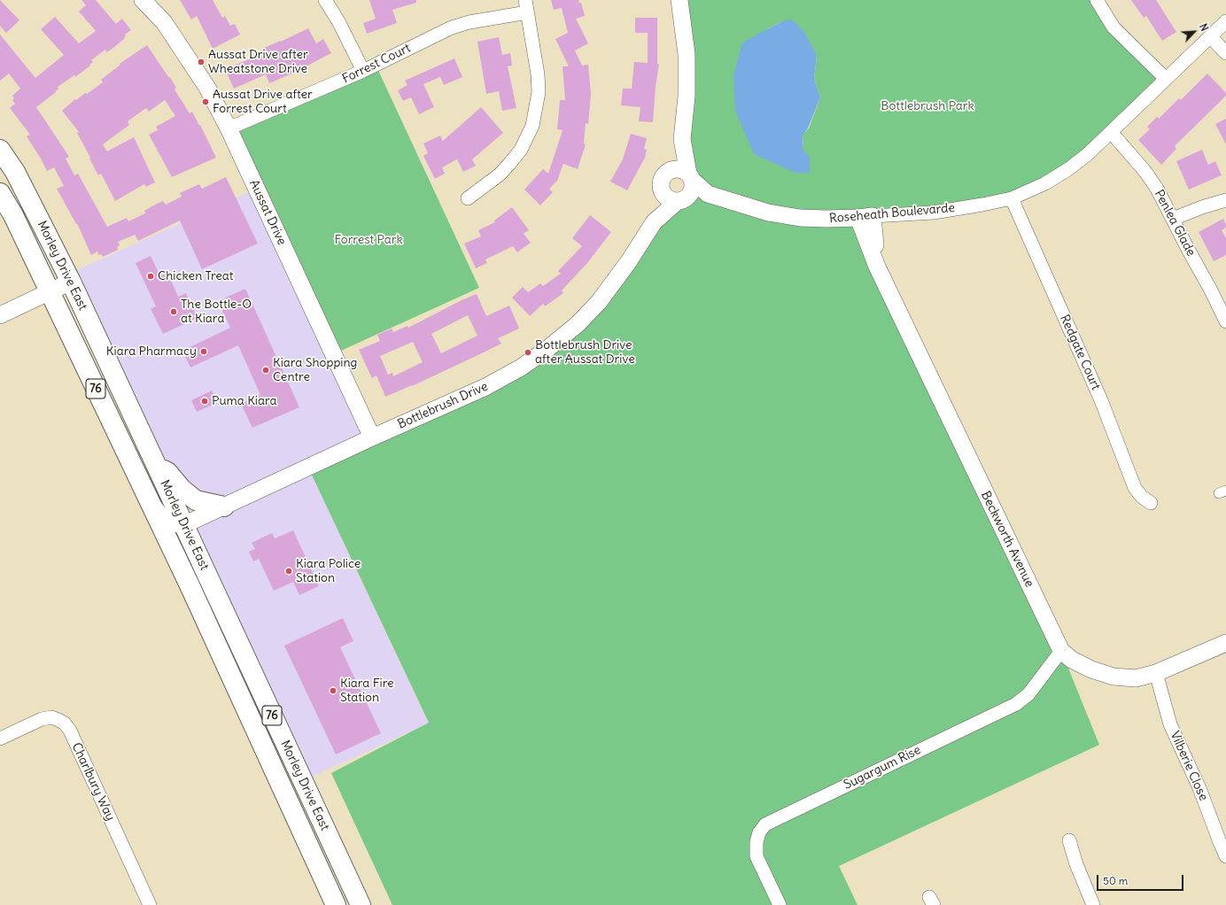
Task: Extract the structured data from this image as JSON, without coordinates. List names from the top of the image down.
{
  "streets": {
    "main road": ["Morley Drive East", "76"],
    "street": [
      "Forrest Court",
      "Aussat Drive",
      "Roseheath Boulevarde",
      "Penlea Glade",
      "Redgate Court",
      "Bottlebrush Drive",
      "Beckworth Avenue",
      "Vilberie Close",
      "Sugargum Rise",
      "Charlbury Way"
    ]
  },
  "crossings": [
    ["Forrest Court", "Aussat Drive"],
    ["Aussat Drive", "Bottlebrush Drive"],
    ["Roseheath Boulevarde", "Penlea Glade"],
    ["Roseheath Boulevarde", "Redgate Court"],
    ["Roseheath Boulevarde", "Bottlebrush Drive"],
    ["Roseheath Boulevarde", "Beckworth Avenue"],
    ["Morley Drive East", "Bottlebrush Drive"],
    ["Beckworth Avenue", "Vilberie Close"],
    ["Beckworth Avenue", "Sugargum Rise"]
  ],
  "parks": ["Bottlebrush Park", "Forrest Park"],
  "places": [
    "Aussat Drive after Wheatstone Drive",
    "Aussat Drive after Forrest Court",
    "Chicken Treat",
    "The Bottle-O at Kiara",
    "Kiara Pharmacy",
    "Bottlebrush Drive after Aussat Drive",
    "Kiara Shopping Centre",
    "Puma Kiara",
    "Kiara Police Station",
    "Kiara Fire Station"
  ],
  "scale_bar": "50 m",
  "north": "top right"
}
